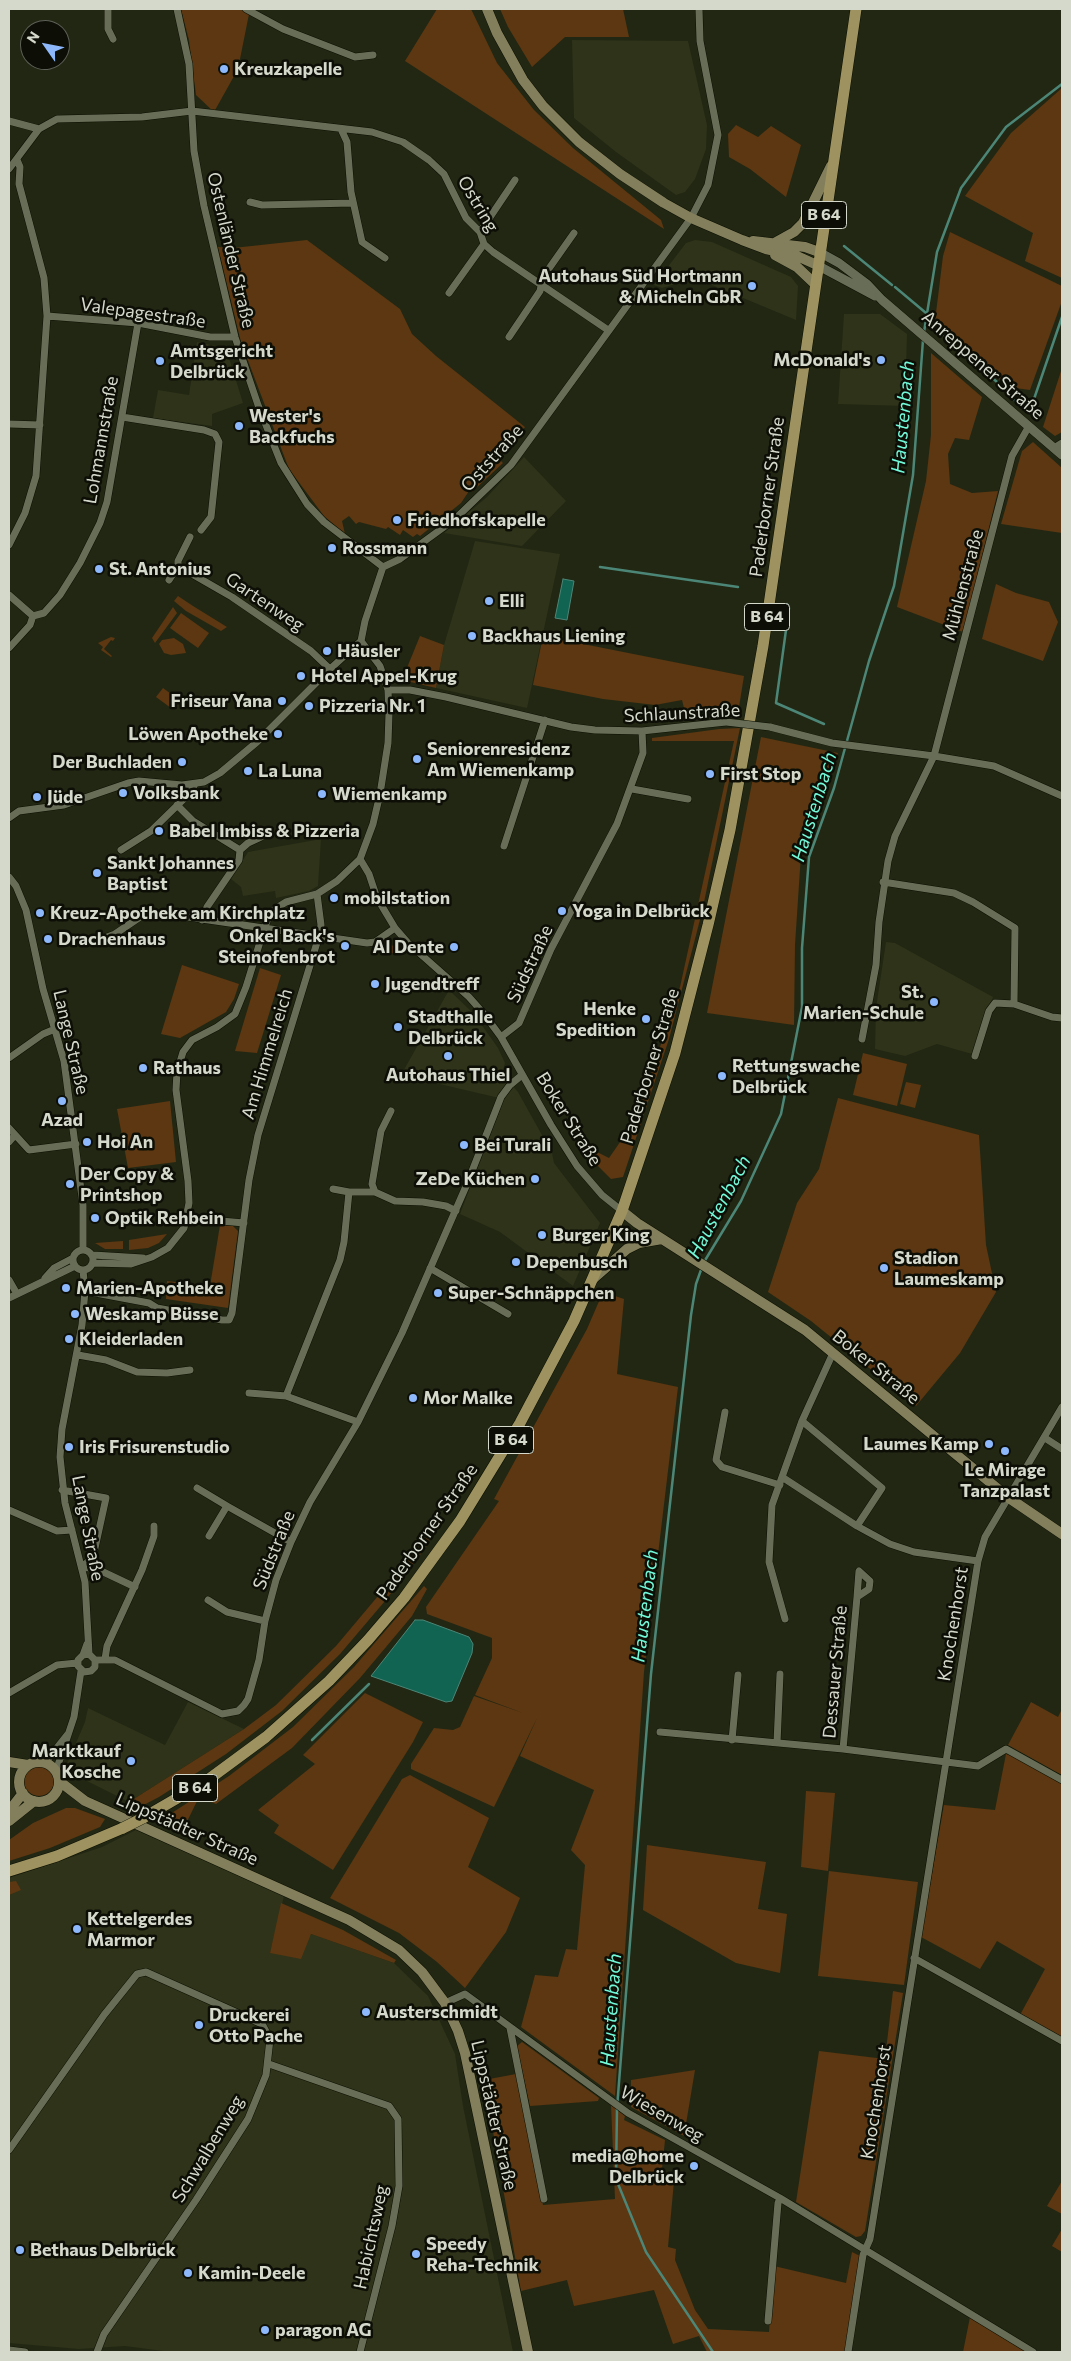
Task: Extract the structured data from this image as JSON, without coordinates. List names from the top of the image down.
{
  "streets": {
    "main road": [
      "B 64",
      "Paderborner Straße",
      "Boker Straße",
      "Lippstädter Straße"
    ],
    "street": [
      "Ostring",
      "Ostenländer Straße",
      "Valepagestraße",
      "Anreppener Straße",
      "Lohmannstraße",
      "Oststraße",
      "Mühlenstraße",
      "Gartenweg",
      "Schlaunstraße",
      "Südstraße",
      "Lange Straße",
      "Am Himmelreich",
      "Knochenhorst",
      "Dessauer Straße",
      "Wiesenweg",
      "Schwalbenweg",
      "Habichtsweg"
    ]
  },
  "crossings": [
    ["Ostring", "Ostenländer Straße"],
    ["Ostring", "Oststraße"],
    ["Ostenländer Straße", "Valepagestraße"],
    ["Ostenländer Straße", "Oststraße"],
    ["Valepagestraße", "Lohmannstraße"],
    ["Anreppener Straße", "Paderborner Straße"],
    ["Anreppener Straße", "Mühlenstraße"],
    ["Paderborner Straße", "Boker Straße"],
    ["Mühlenstraße", "Schlaunstraße"],
    ["Schlaunstraße", "Südstraße"],
    ["Südstraße", "Boker Straße"],
    ["Lange Straße", "Am Himmelreich"],
    ["Boker Straße", "Knochenhorst"],
    ["Knochenhorst", "Wiesenweg"],
    ["Lippstädter Straße", "Wiesenweg"],
    ["Schwalbenweg", "Habichtsweg"]
  ],
  "water": ["Haustenbach"],
  "places": [
    "Kreuzkapelle",
    "Autohaus Süd Hortmann & Micheln GbR",
    "McDonald's",
    "Amtsgericht Delbrück",
    "Wester's Backfuchs",
    "Friedhofskapelle",
    "Rossmann",
    "St. Antonius",
    "Elli",
    "Backhaus Liening",
    "Häusler",
    "Hotel Appel-Krug",
    "Friseur Yana",
    "Pizzeria Nr. 1",
    "Löwen Apotheke",
    "Seniorenresidenz Am Wiemenkamp",
    "Der Buchladen",
    "La Luna",
    "First Stop",
    "Volksbank",
    "Wiemenkamp",
    "Jüde",
    "Babel Imbiss & Pizzeria",
    "Sankt Johannes Baptist",
    "mobilstation",
    "Yoga in Delbrück",
    "Kreuz-Apotheke am Kirchplatz",
    "Drachenhaus",
    "Onkel Back's Steinofenbrot",
    "Al Dente",
    "Jugendtreff",
    "St. Marien-Schule",
    "Henke Spedition",
    "Stadthalle Delbrück",
    "Autohaus Thiel",
    "Rathaus",
    "Rettungswache Delbrück",
    "Azad",
    "Hoi An",
    "Bei Turali",
    "ZeDe Küchen",
    "Der Copy & Printshop",
    "Optik Rehbein",
    "Burger King",
    "Depenbusch",
    "Stadion Laumeskamp",
    "Marien-Apotheke",
    "Super-Schnäppchen",
    "Weskamp Büsse",
    "Kleiderladen",
    "Mor Malke",
    "Laumes Kamp",
    "Iris Frisurenstudio",
    "Le Mirage Tanzpalast",
    "Marktkauf Kosche",
    "Kettelgerdes Marmor",
    "Austerschmidt",
    "Druckerei Otto Pache",
    "media@home Delbrück",
    "Bethaus Delbrück",
    "Speedy Reha-Technik",
    "Kamin-Deele",
    "paragon AG"
  ],
  "north": "top left"
}
